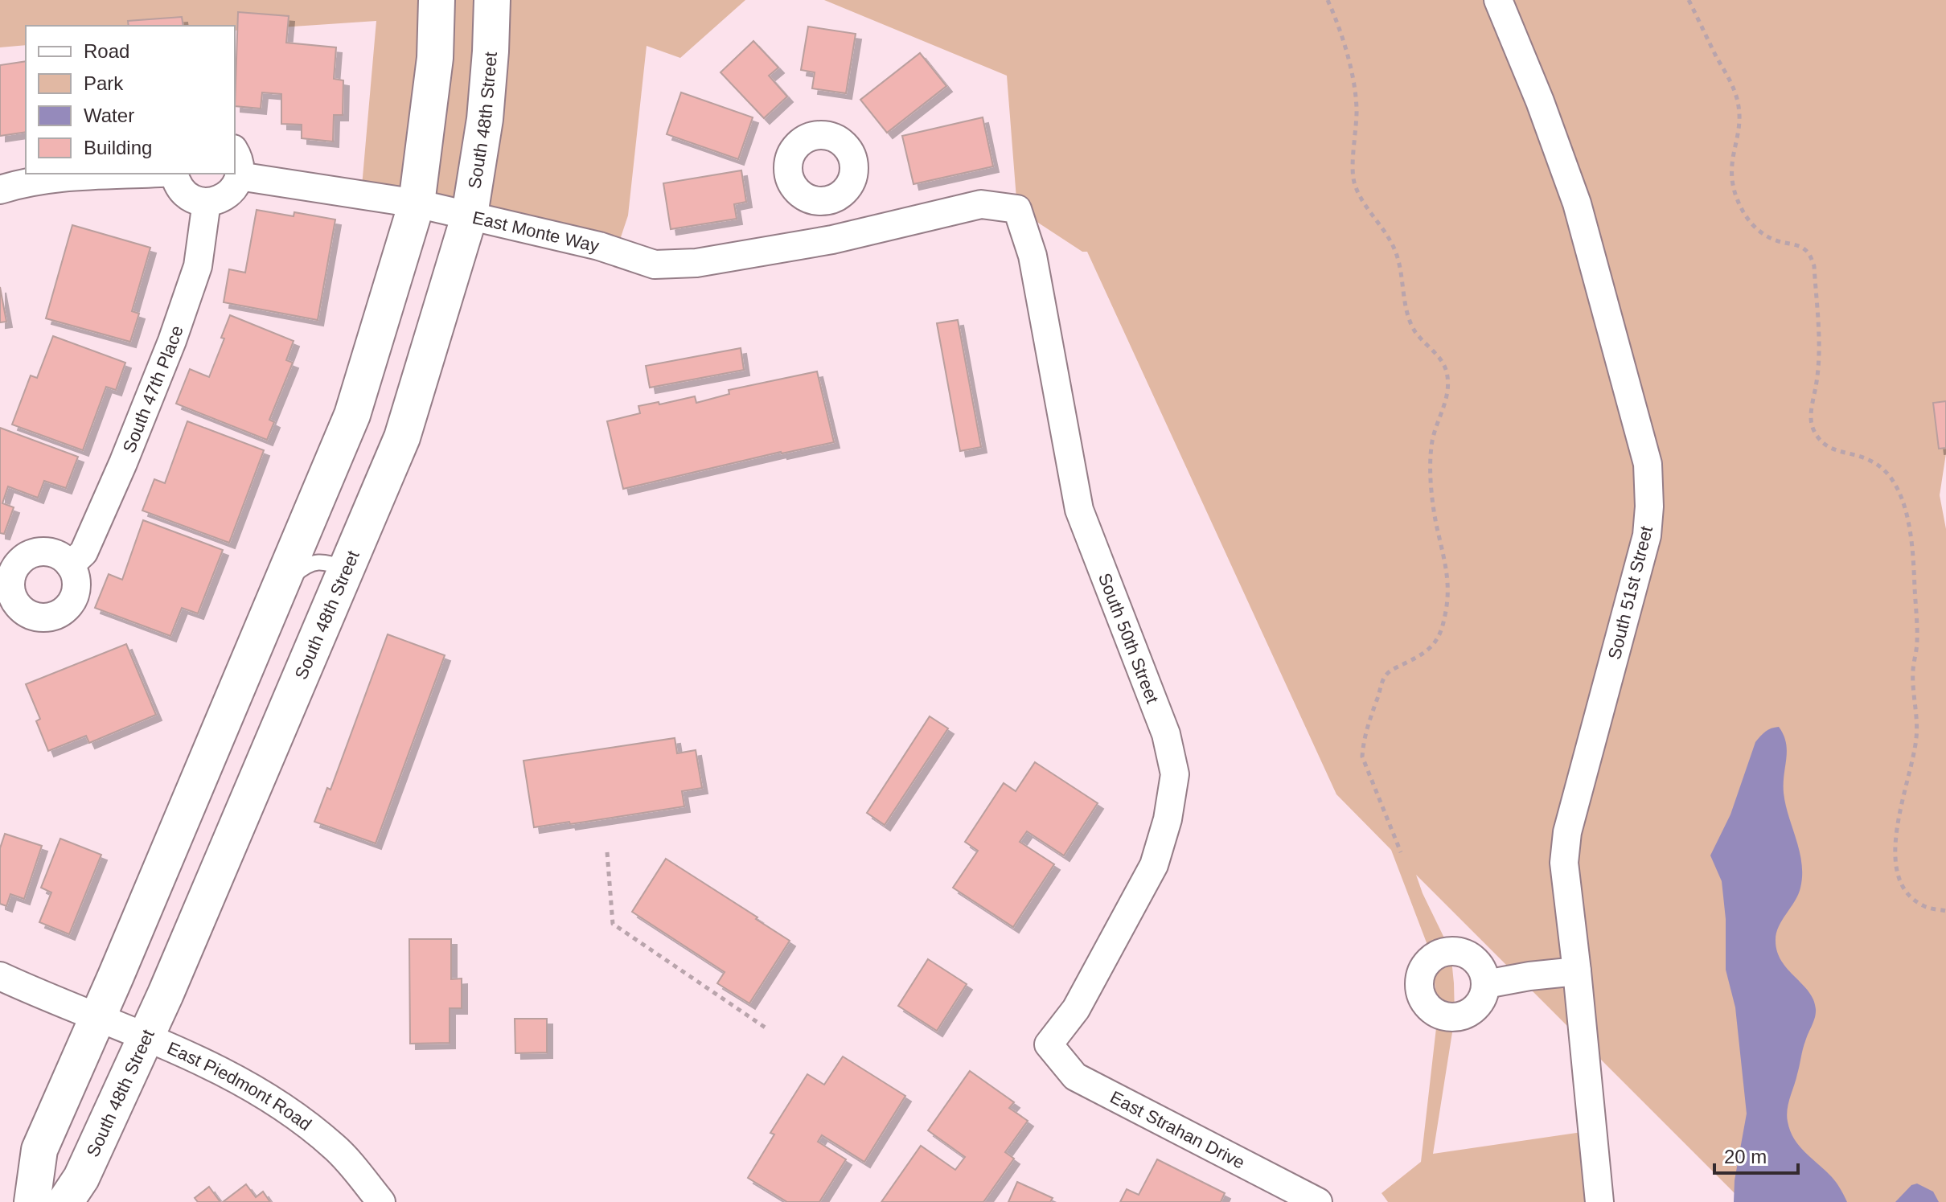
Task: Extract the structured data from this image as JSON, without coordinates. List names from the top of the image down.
{
  "streets": {
    "main road": ["South 48th Street"],
    "street": [
      "East Monte Way",
      "South 47th Place",
      "South 51st Street",
      "South 50th Street",
      "East Piedmont Road",
      "East Strahan Drive"
    ]
  },
  "crossings": [
    ["South 48th Street", "East Monte Way"],
    ["South 48th Street", "East Piedmont Road"],
    ["East Monte Way", "South 50th Street"],
    ["South 50th Street", "East Strahan Drive"]
  ],
  "legend": [
    "Road",
    "Park",
    "Water",
    "Building"
  ],
  "scale_bar": "20 m"
}
